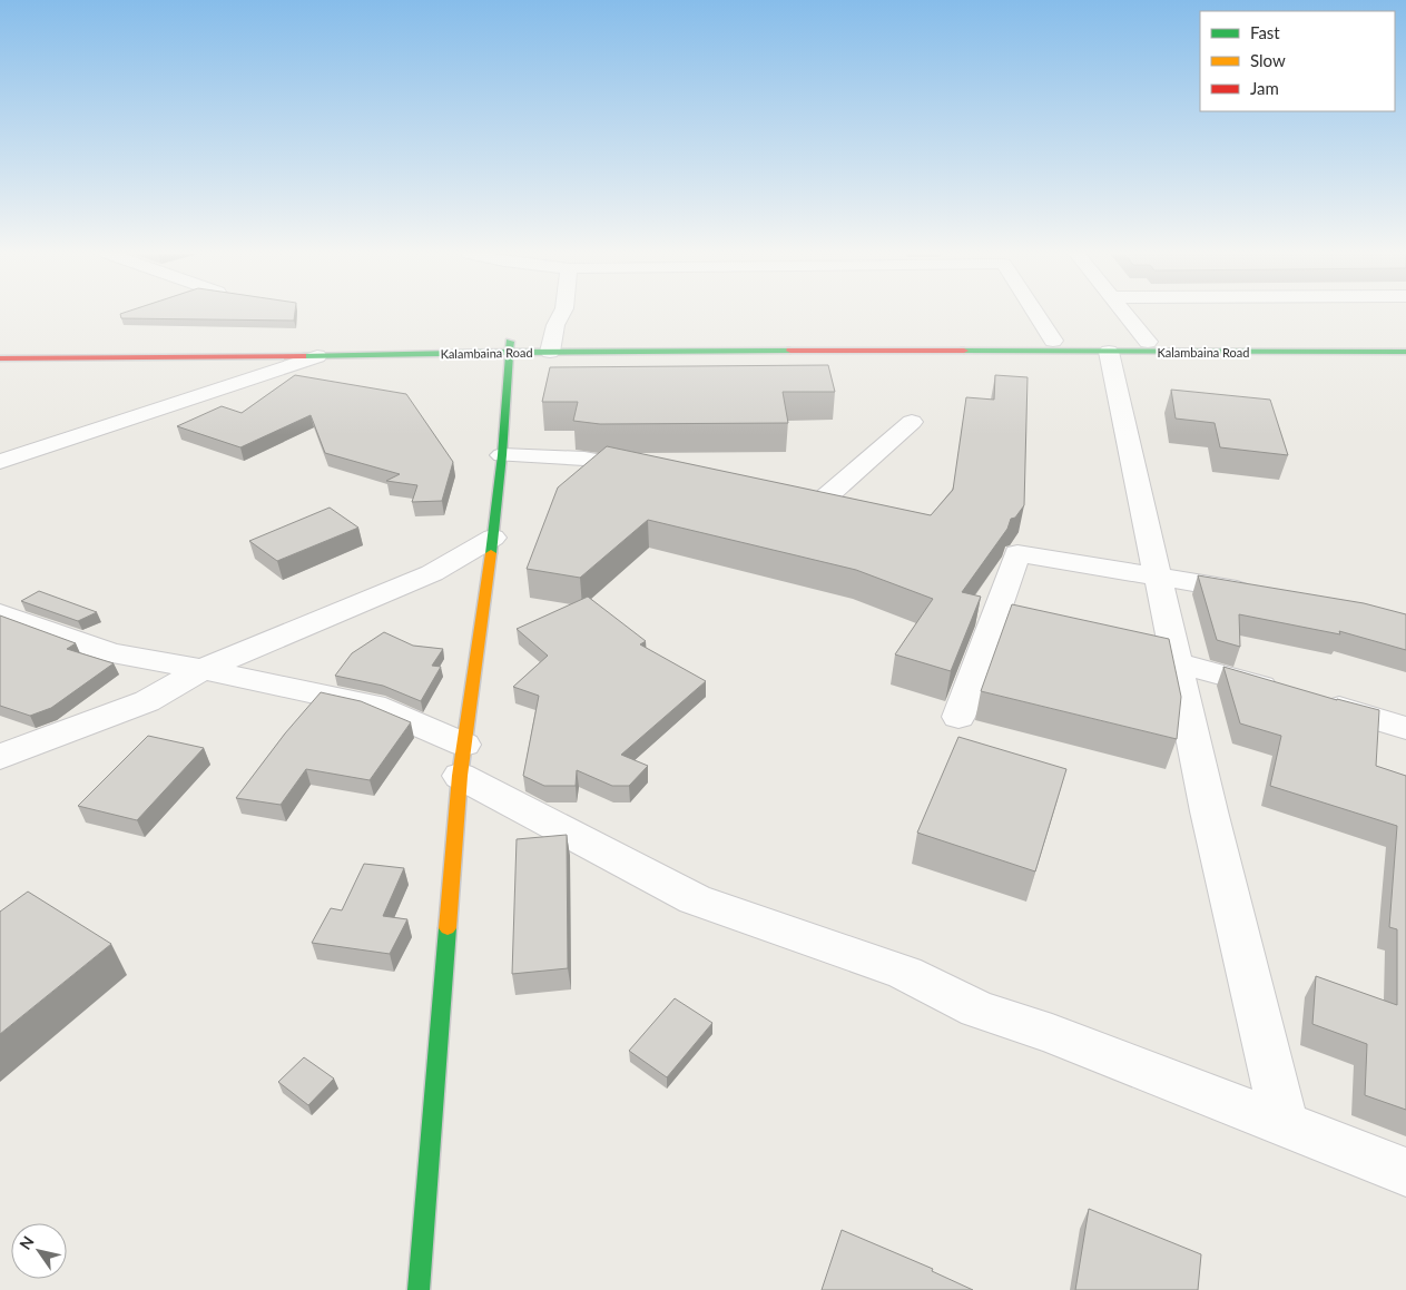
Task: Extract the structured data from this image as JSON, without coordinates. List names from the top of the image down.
{
  "streets": {
    "main road": ["Kalambaina Road"]
  },
  "legend": ["Fast", "Slow", "Jam"],
  "north": "top left"
}
